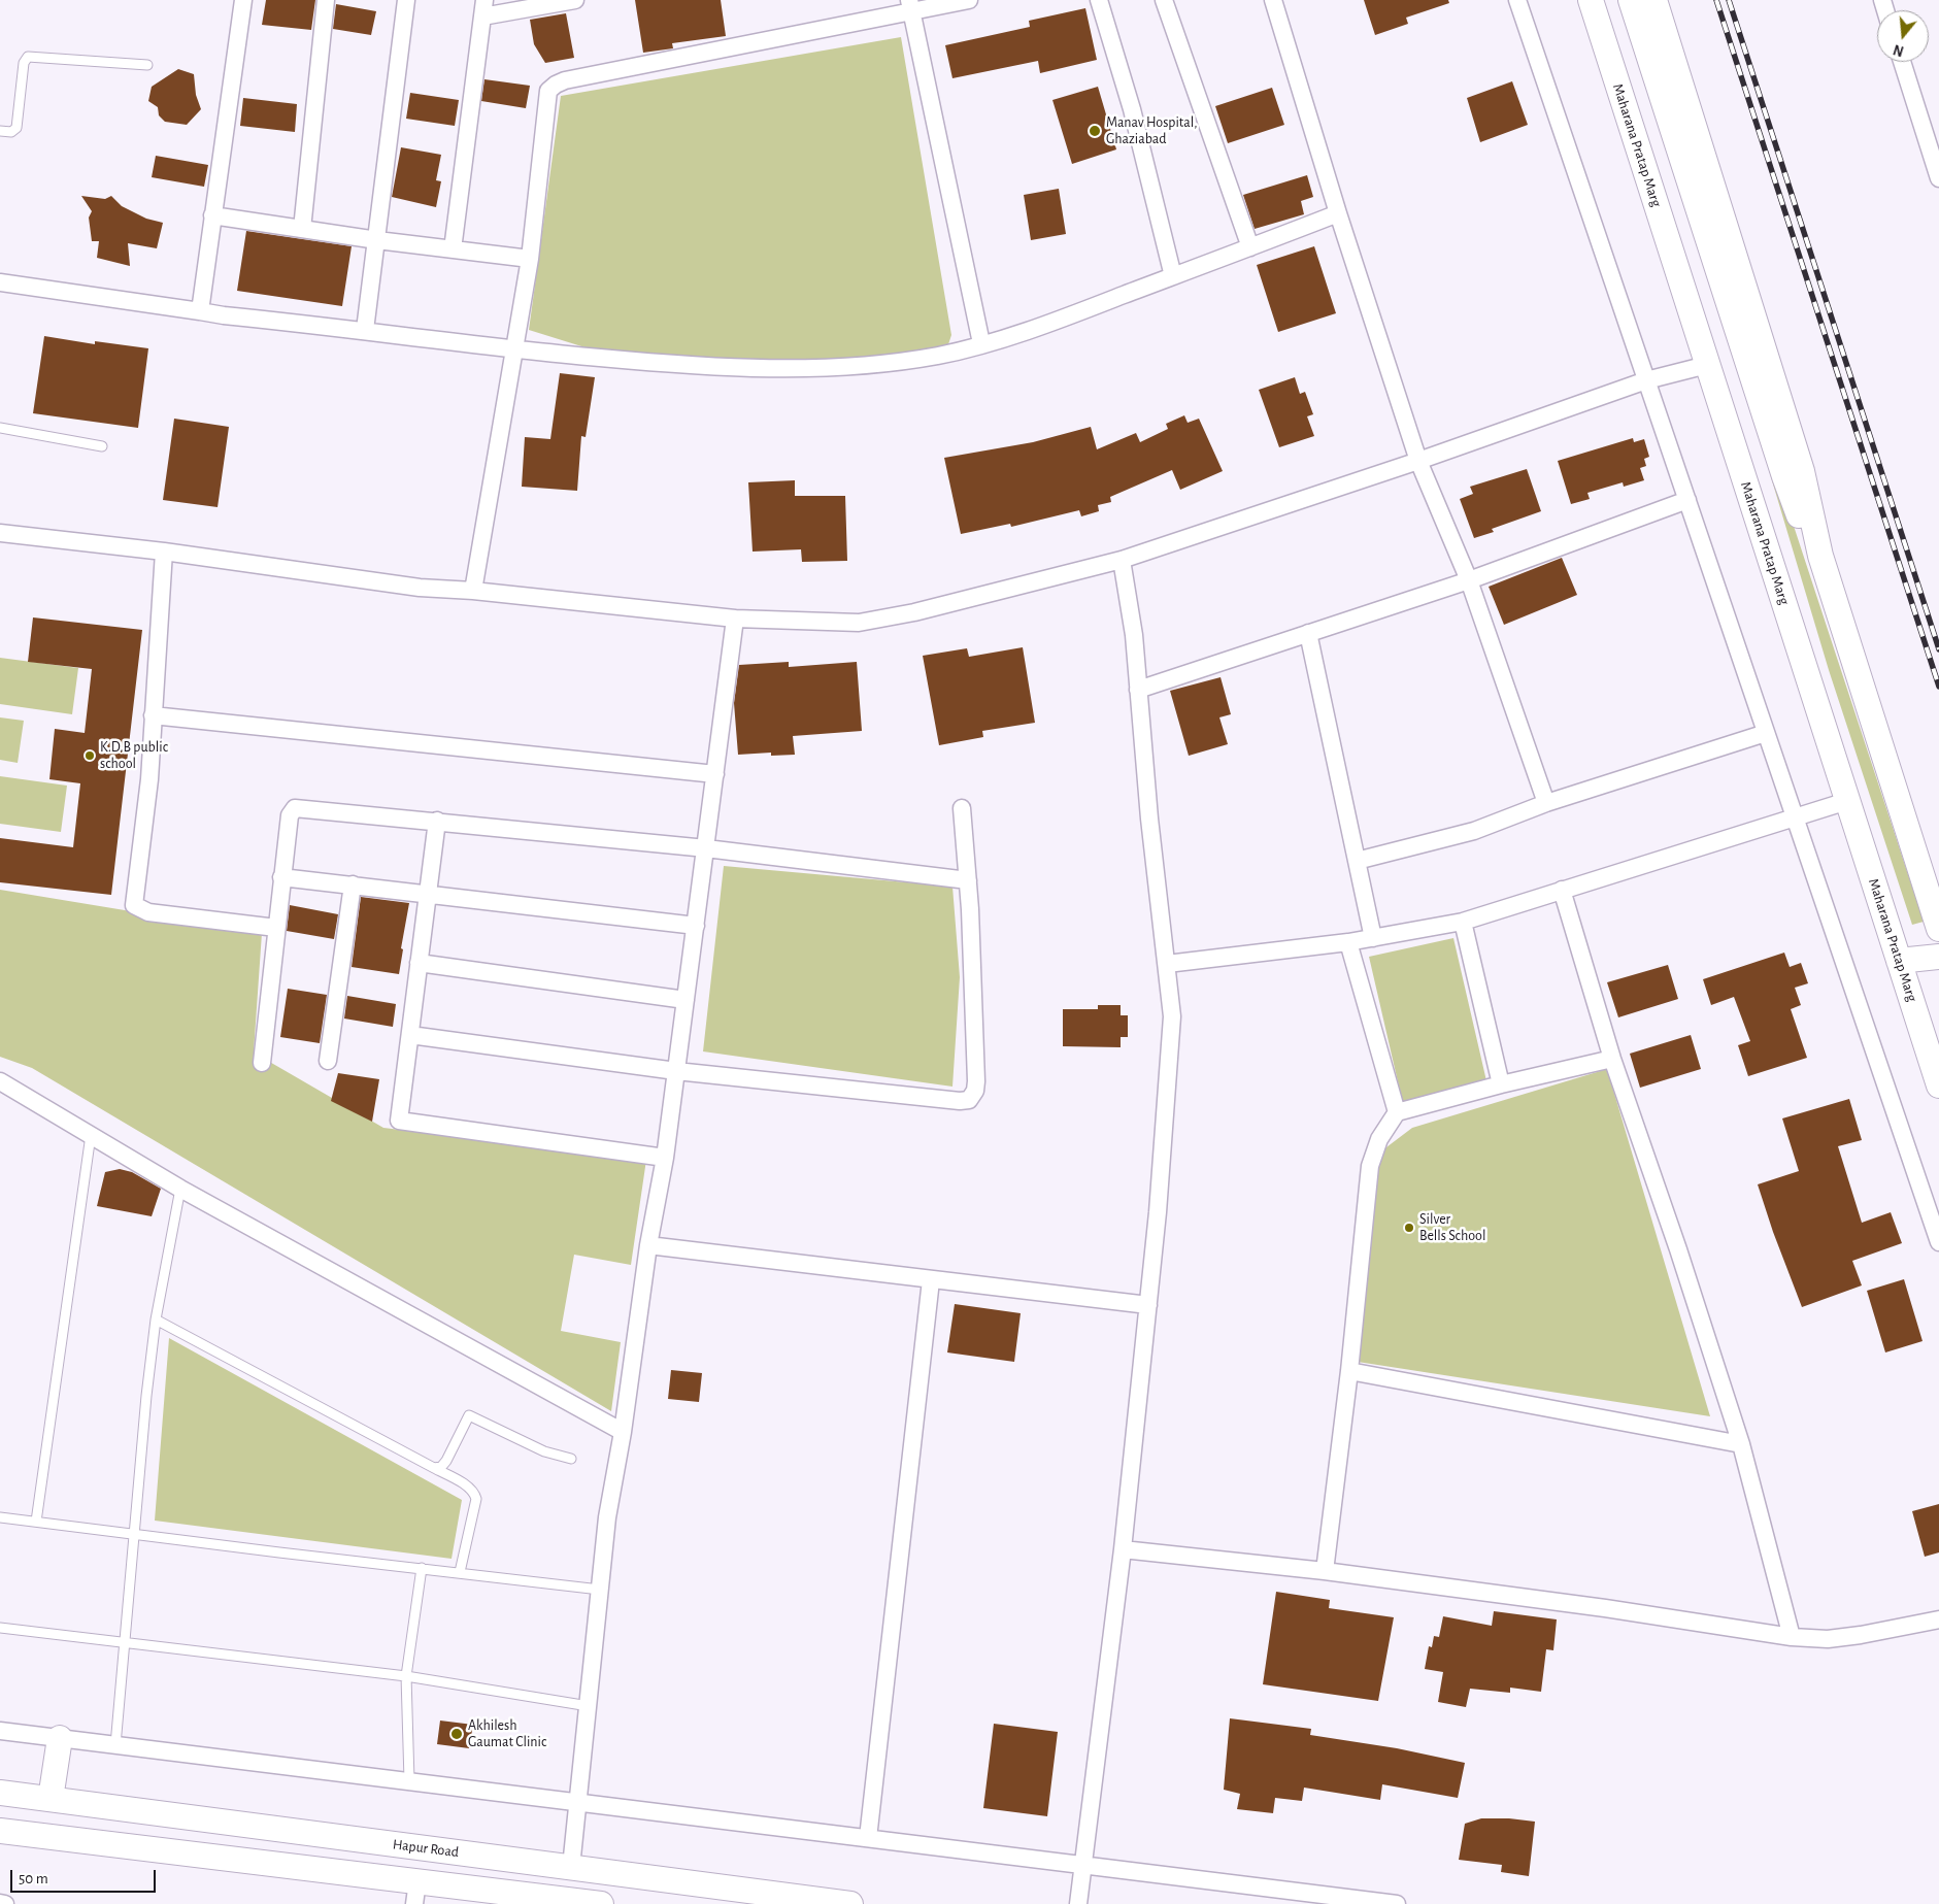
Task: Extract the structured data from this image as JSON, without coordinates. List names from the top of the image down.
{
  "streets": {
    "main road": ["Maharana Pratap Marg", "Hapur Road"]
  },
  "places": [
    "Manav Hospital, Ghaziabad",
    "K.D.B public school",
    "Silver Bells School",
    "Akhilesh Gaumat Clinic"
  ],
  "scale_bar": "50 m",
  "north": "bottom"
}
